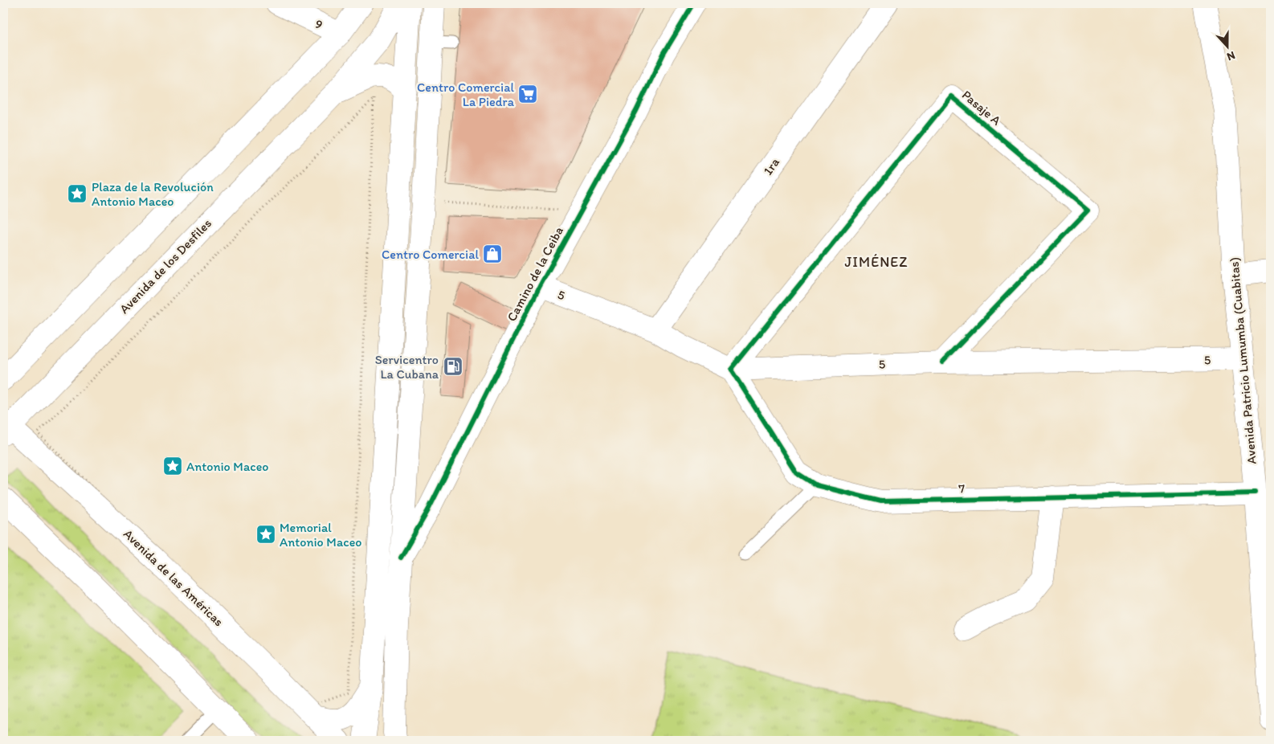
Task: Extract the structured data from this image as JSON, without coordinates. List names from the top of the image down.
{
  "streets": {
    "main road": [
      "9",
      "Pasaje A",
      "1ra",
      "Avenida de los Desfiles",
      "Camino de la Ceiba",
      "5",
      "Avenida Patricio Lumumba (Cuabitas)",
      "7",
      "Avenida de las Américas"
    ]
  },
  "crossings": [
    ["Pasaje A", "5"],
    ["Pasaje A", "7"],
    ["1ra", "5"],
    ["Avenida de los Desfiles", "Avenida de las Américas"],
    ["Camino de la Ceiba", "5"],
    ["5", "Avenida Patricio Lumumba (Cuabitas)"],
    ["5", "7"],
    ["Avenida Patricio Lumumba (Cuabitas)", "7"]
  ],
  "districts": ["JIMÉNEZ"],
  "places": {
    "supermarket": ["Centro Comercial La Piedra"],
    "place": ["Plaza de la Revolución Antonio Maceo", "Antonio Maceo", "Memorial Antonio Maceo"],
    "shop": ["Centro Comercial"],
    "fuel station": ["Servicentro La Cubana"]
  },
  "north": "bottom"
}
